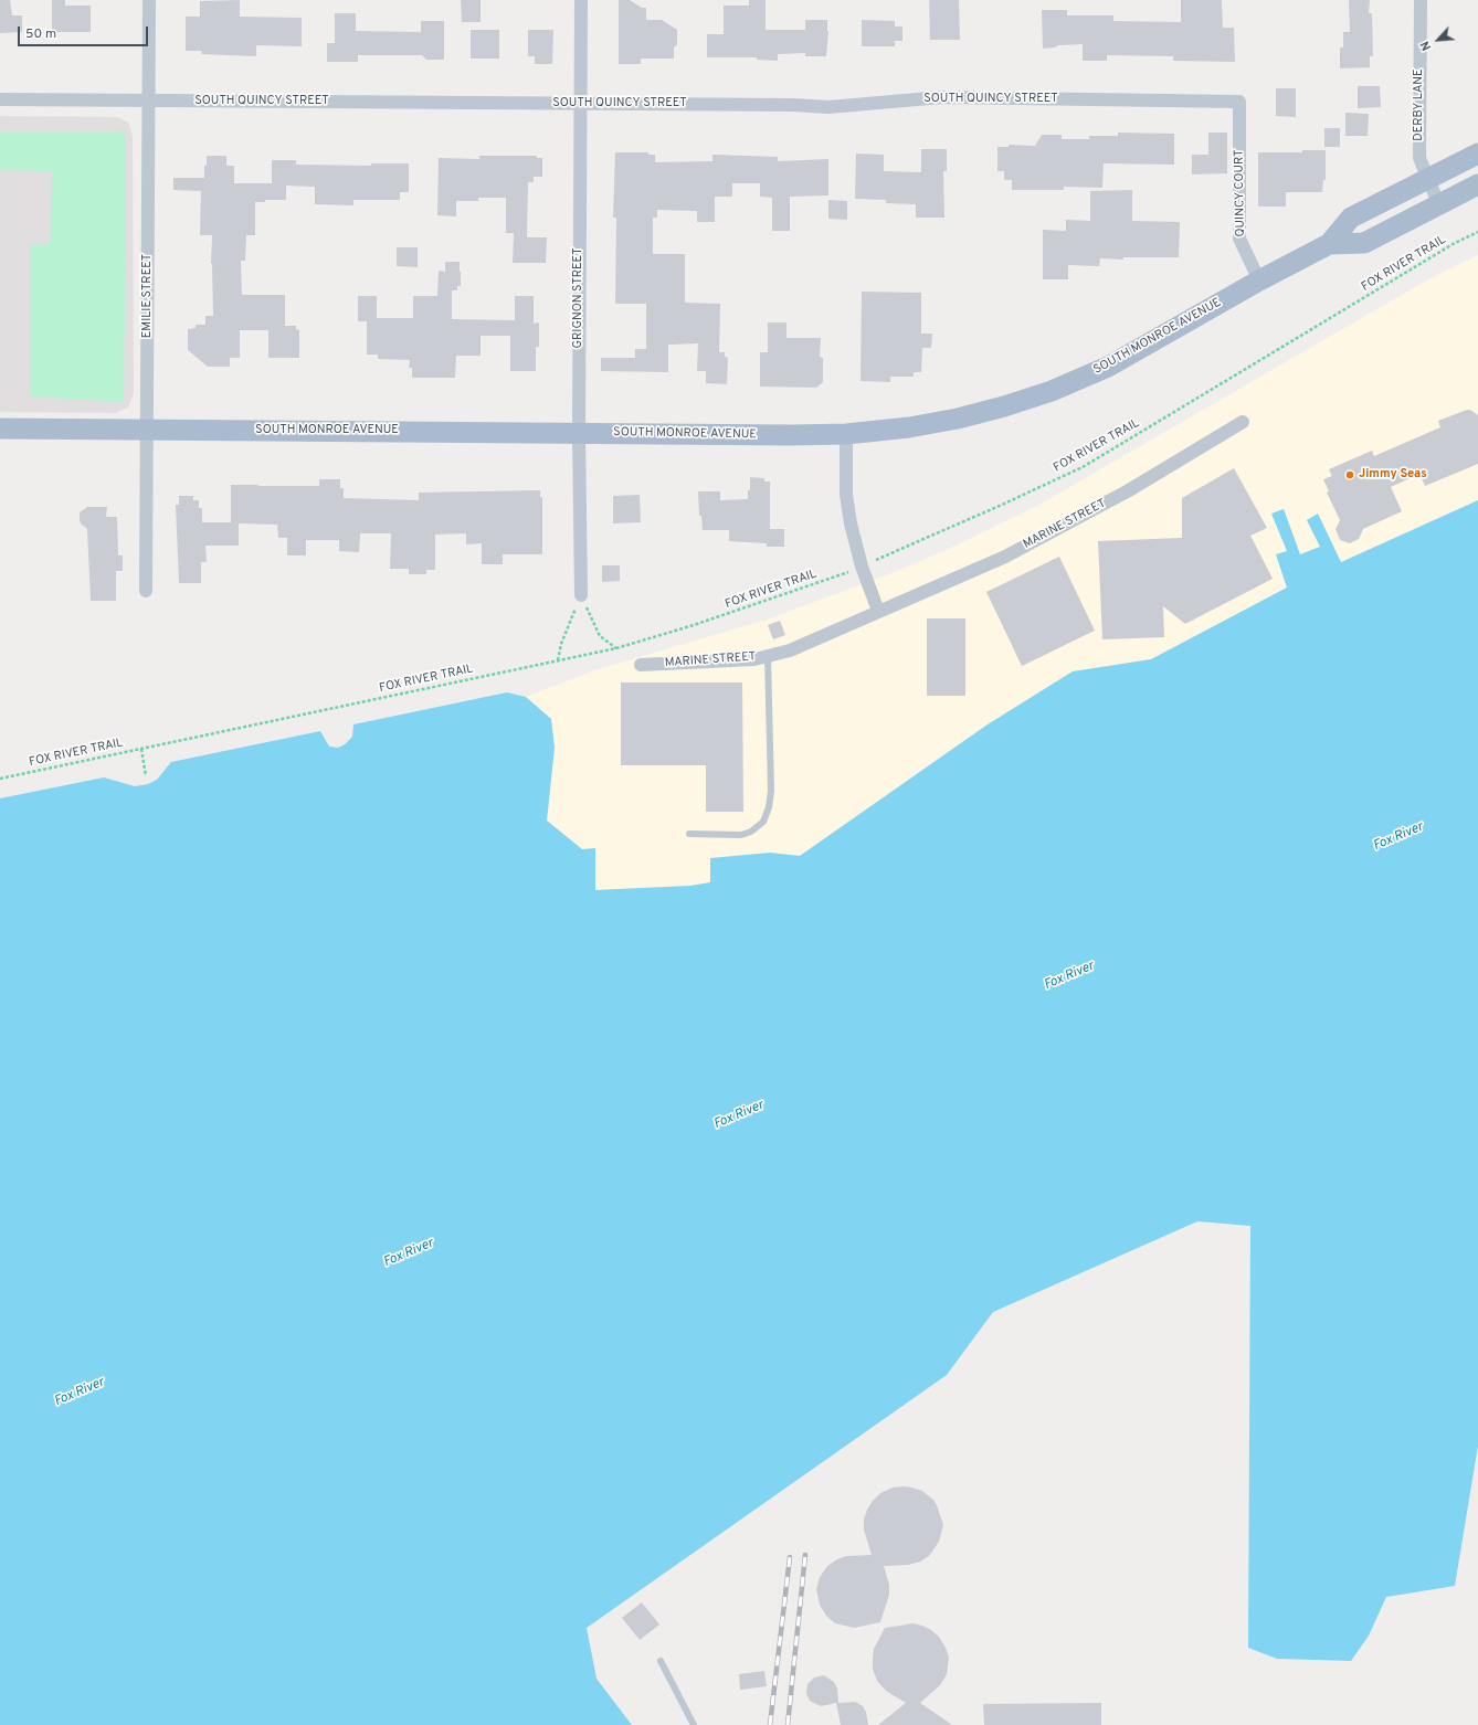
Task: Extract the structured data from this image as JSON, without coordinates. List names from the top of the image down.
{
  "streets": {
    "main road": ["SOUTH MONROE AVENUE"],
    "street": [
      "SOUTH QUINCY STREET",
      "DERBY LANE",
      "QUINCY COURT",
      "EMILIE STREET",
      "GRIGNON STREET",
      "MARINE STREET"
    ],
    "path": ["FOX RIVER TRAIL"]
  },
  "crossings": [
    ["SOUTH QUINCY STREET", "QUINCY COURT"],
    ["SOUTH QUINCY STREET", "EMILIE STREET"],
    ["SOUTH QUINCY STREET", "GRIGNON STREET"],
    ["DERBY LANE", "SOUTH MONROE AVENUE"],
    ["QUINCY COURT", "SOUTH MONROE AVENUE"],
    ["EMILIE STREET", "SOUTH MONROE AVENUE"],
    ["GRIGNON STREET", "SOUTH MONROE AVENUE"]
  ],
  "water": ["Fox River"],
  "places": ["Jimmy Seas"],
  "scale_bar": "50 m",
  "north": "bottom left"
}
